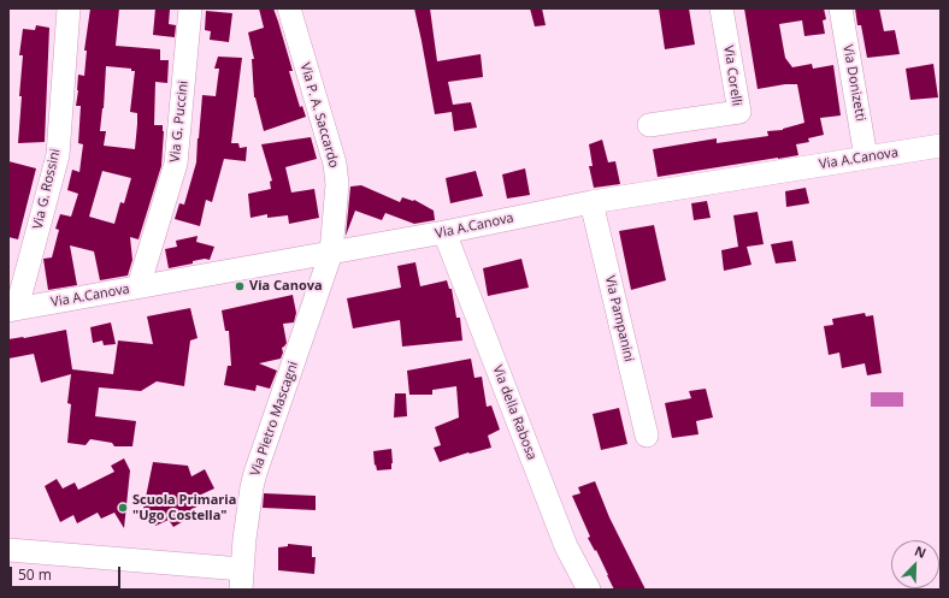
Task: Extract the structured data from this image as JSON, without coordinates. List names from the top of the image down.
{
  "streets": {
    "street": [
      "Via Corelli",
      "Via Donizetti",
      "Via P. A. Saccardo",
      "Via G. Puccini",
      "Via A.Canova",
      "Via G. Rossini",
      "Via Pampanini",
      "Via della Rabosa",
      "Via Pietro Mascagni"
    ]
  },
  "crossings": [
    ["Via Donizetti", "Via A.Canova"],
    ["Via P. A. Saccardo", "Via A.Canova"],
    ["Via P. A. Saccardo", "Via Pietro Mascagni"],
    ["Via G. Puccini", "Via A.Canova"],
    ["Via A.Canova", "Via G. Rossini"],
    ["Via A.Canova", "Via Pampanini"],
    ["Via A.Canova", "Via della Rabosa"],
    ["Via A.Canova", "Via Pietro Mascagni"]
  ],
  "places": ["Via Canova", "Scuola Primaria \"Ugo Costella\""],
  "scale_bar": "50 m",
  "north": "top right"
}
